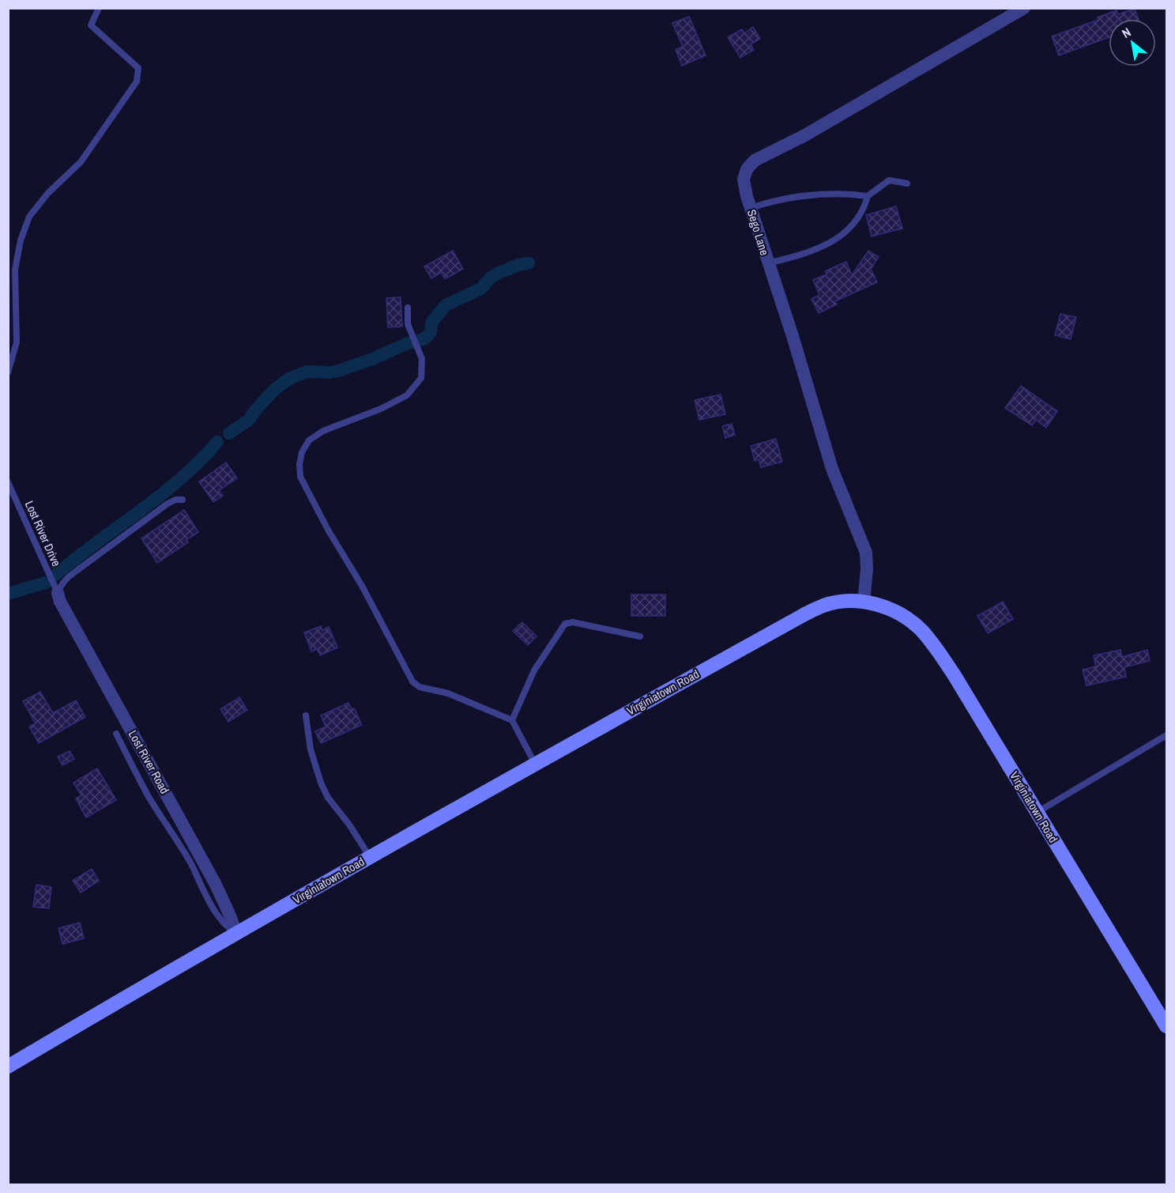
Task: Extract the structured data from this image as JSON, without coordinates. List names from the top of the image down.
{
  "streets": {
    "street": ["Sego Lane", "Virginiatown Road", "Lost River Road"],
    "lane": ["Lost River Drive"]
  },
  "crossings": [
    ["Sego Lane", "Virginiatown Road"],
    ["Lost River Drive", "Lost River Road"],
    ["Virginiatown Road", "Lost River Road"]
  ],
  "north": "top left"
}
